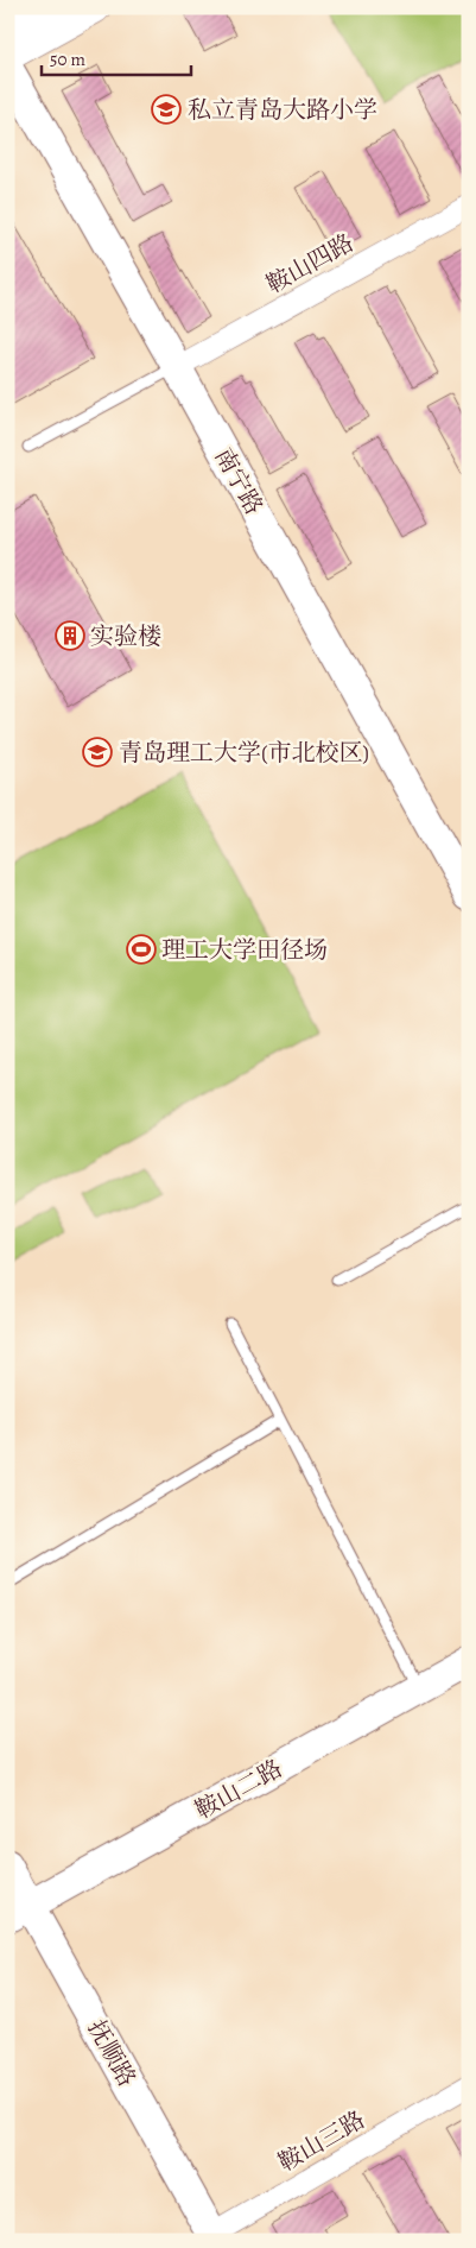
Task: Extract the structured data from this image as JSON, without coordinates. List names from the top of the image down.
{
  "streets": {
    "street": [
      "鞍山四路",
      "南宁路",
      "鞍山二路",
      "抚顺路",
      "鞍山三路"
    ]
  },
  "crossings": [
    ["鞍山四路", "南宁路"],
    ["鞍山二路", "抚顺路"],
    ["抚顺路", "鞍山三路"]
  ],
  "places": {
    "school or university": ["私立青岛大路小学", "青岛理工大学(市北校区)"],
    "building": ["实验楼"],
    "sports": ["理工大学田径场"]
  },
  "scale_bar": "50 m"
}
